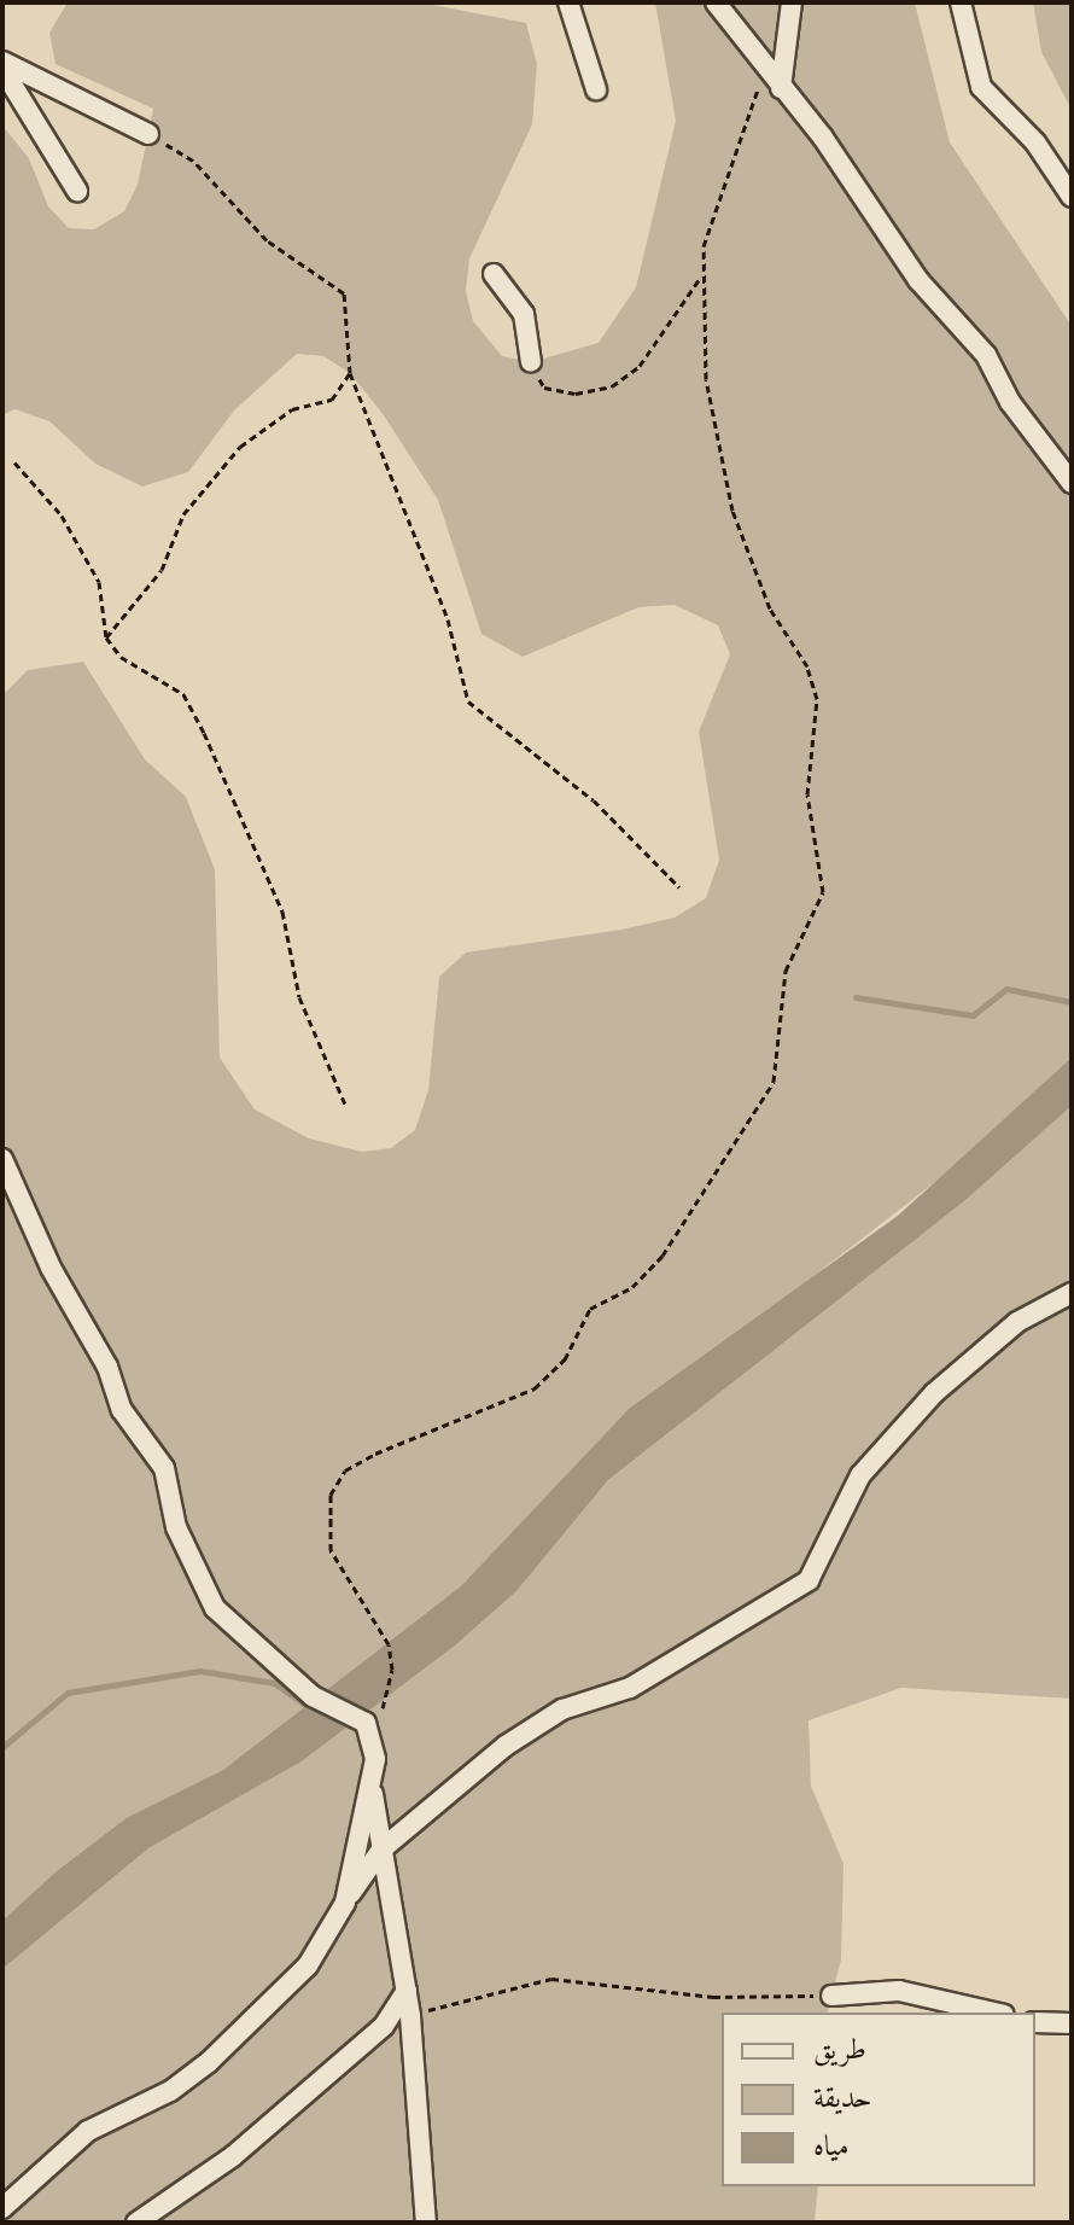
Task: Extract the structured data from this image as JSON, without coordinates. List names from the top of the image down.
{
  "legend": ["طريق", "حديقة", "مياه"]
}
